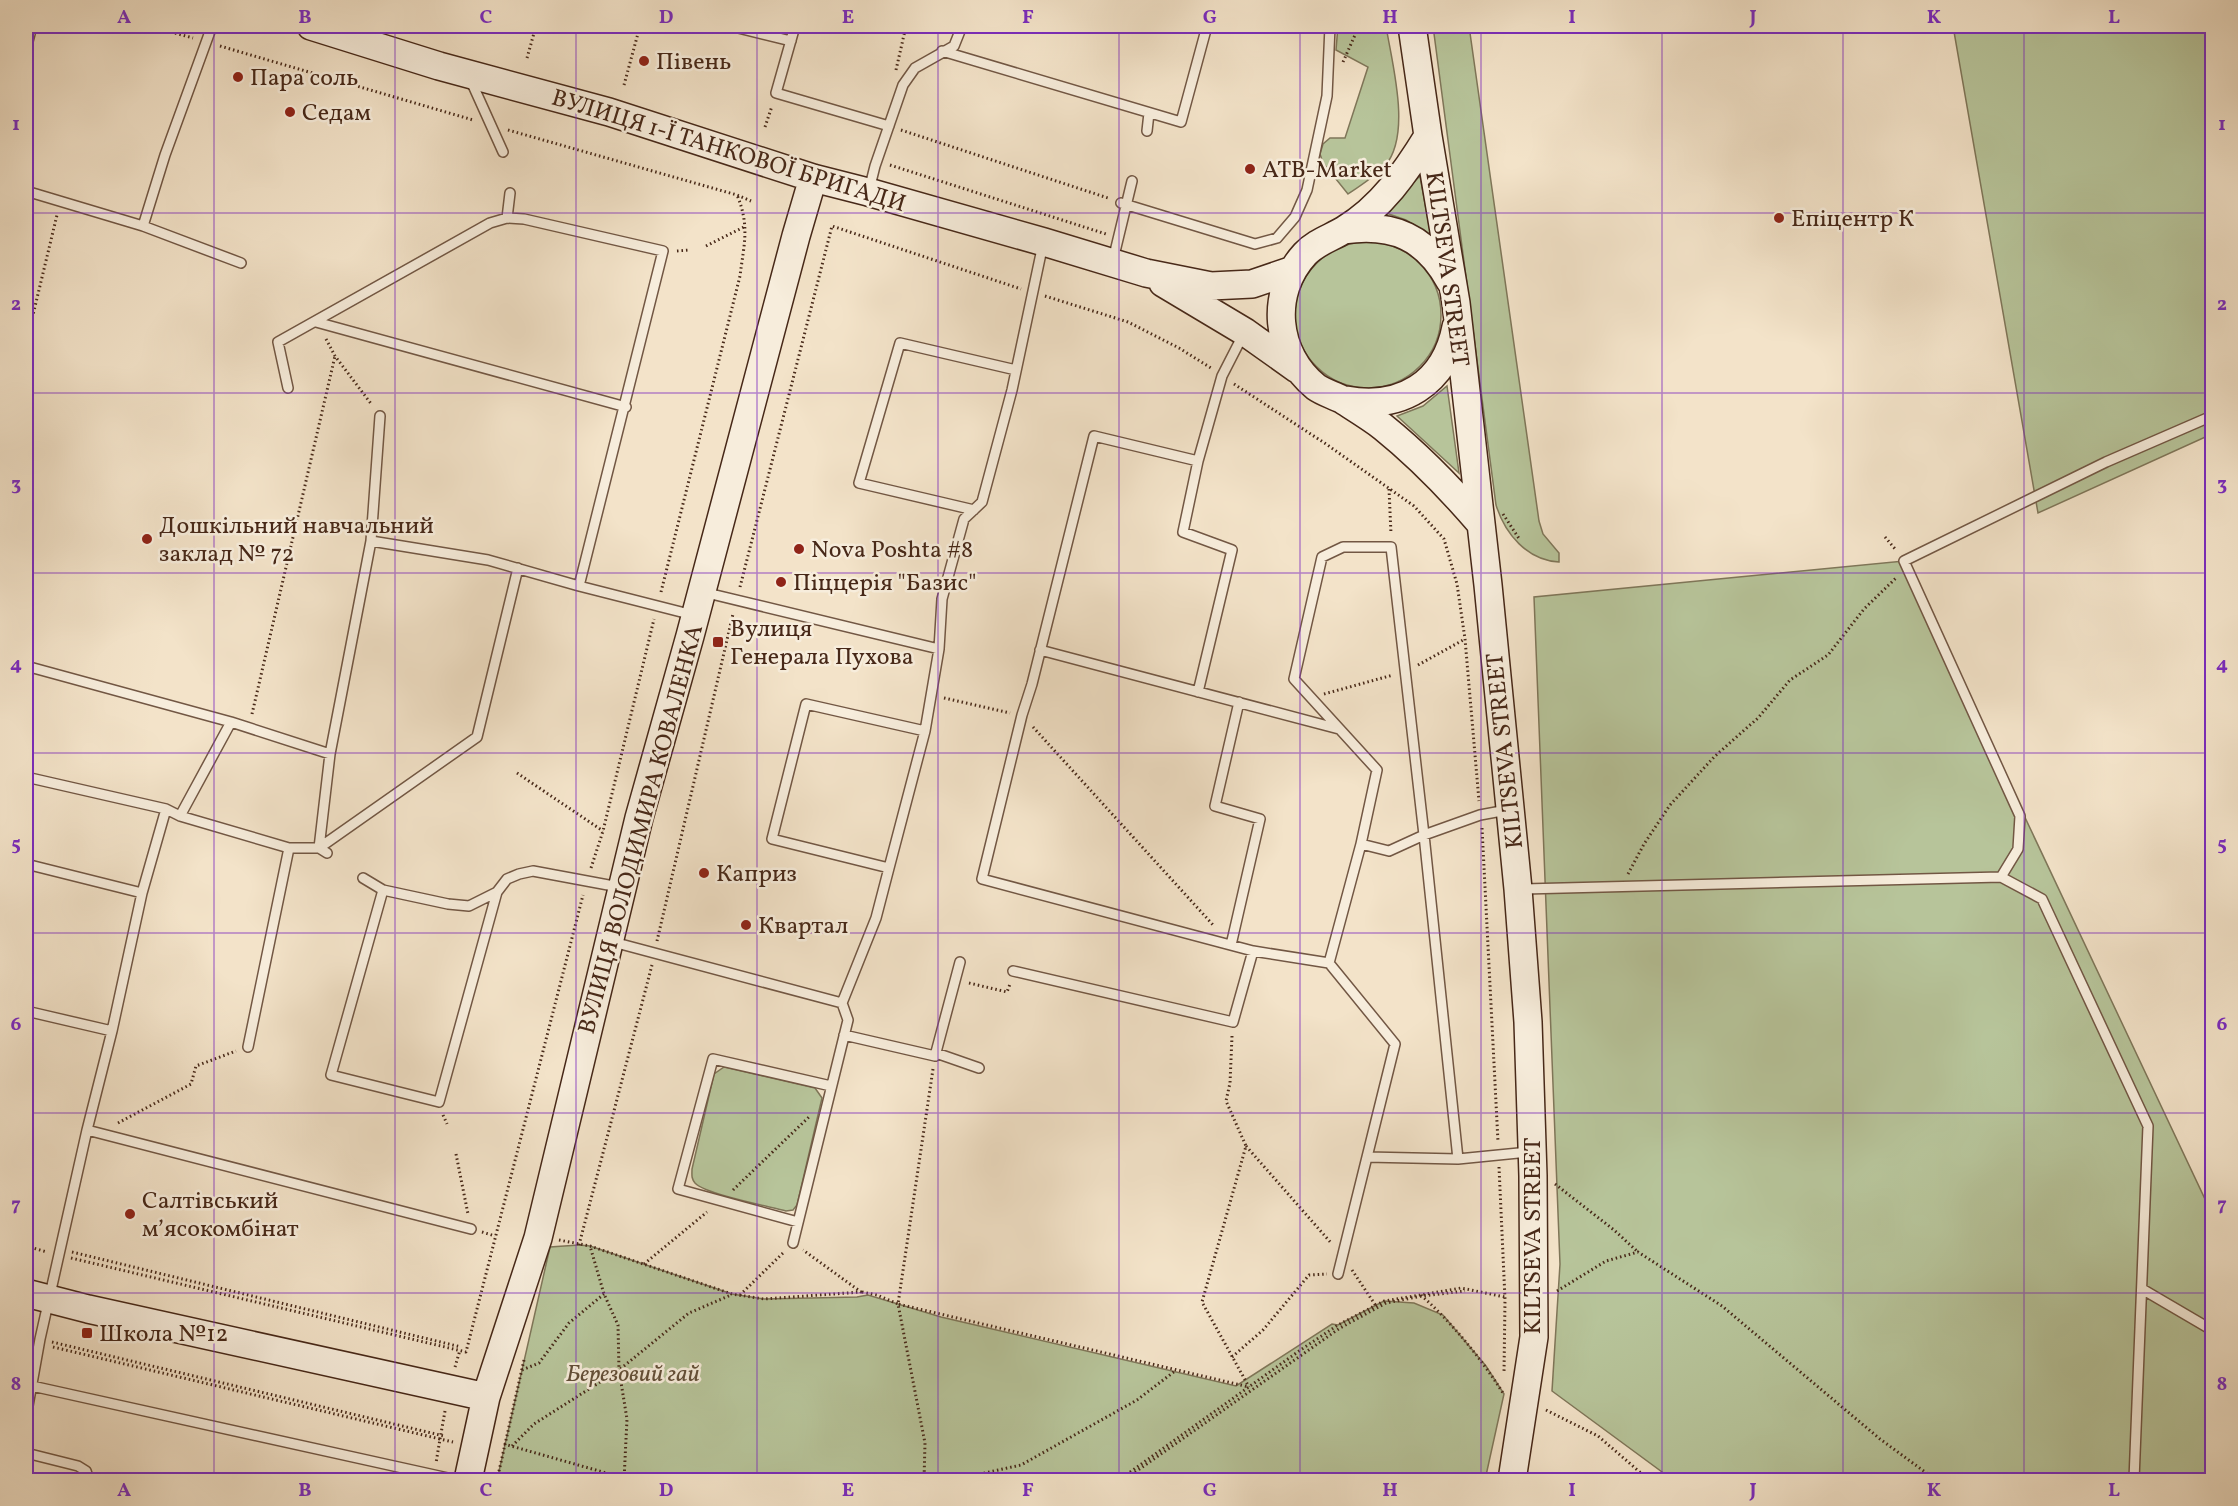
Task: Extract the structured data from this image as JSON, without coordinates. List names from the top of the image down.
{
  "streets": {
    "main road": ["ВУЛИЦЯ 1-Ї ТАНКОВОЇ БРИГАДИ", "KILTSEVA STREET", "ВУЛИЦЯ ВОЛОДИМИРА КОВАЛЕНКА"]
  },
  "crossings": [
    ["ВУЛИЦЯ 1-Ї ТАНКОВОЇ БРИГАДИ", "KILTSEVA STREET"],
    ["ВУЛИЦЯ 1-Ї ТАНКОВОЇ БРИГАДИ", "ВУЛИЦЯ ВОЛОДИМИРА КОВАЛЕНКА"]
  ],
  "parks": ["Березовий гай"],
  "places": {
    "other": [
      "Півень",
      "Пара соль",
      "Седам",
      "ATB-Market",
      "Епіцентр К",
      "Дошкільний навчальний заклад № 72",
      "Nova Poshta #8",
      "Піццерія \"Базис\"",
      "Каприз",
      "Квартал",
      "Салтівський мʼясокомбінат"
    ],
    "transit": ["Вулиця Генерала Пухова", "Школа №12"]
  },
  "grid": {
    "columns": [
      "A",
      "B",
      "C",
      "D",
      "E",
      "F",
      "G",
      "H",
      "I",
      "J",
      "K",
      "L"
    ],
    "rows": [
      "1",
      "2",
      "3",
      "4",
      "5",
      "6",
      "7",
      "8"
    ]
  }
}
